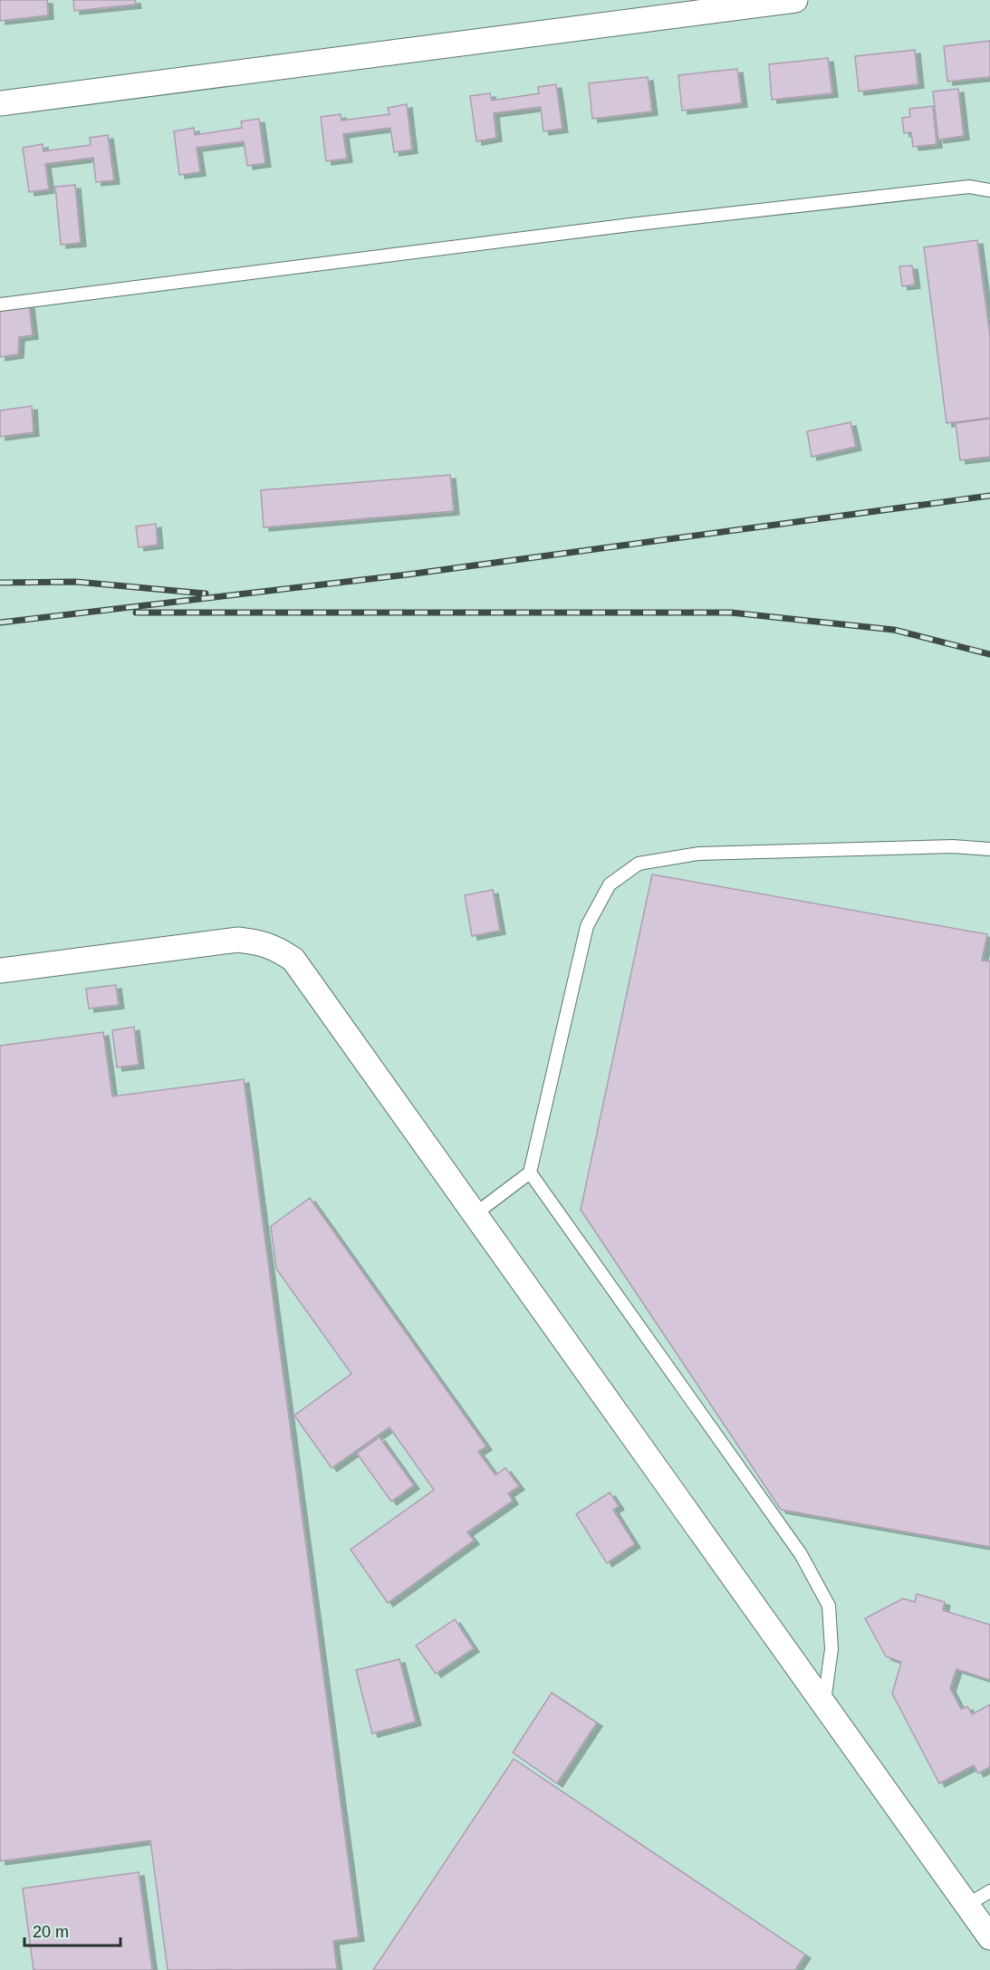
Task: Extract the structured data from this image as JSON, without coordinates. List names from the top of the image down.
{
  "scale_bar": "20 m"
}
